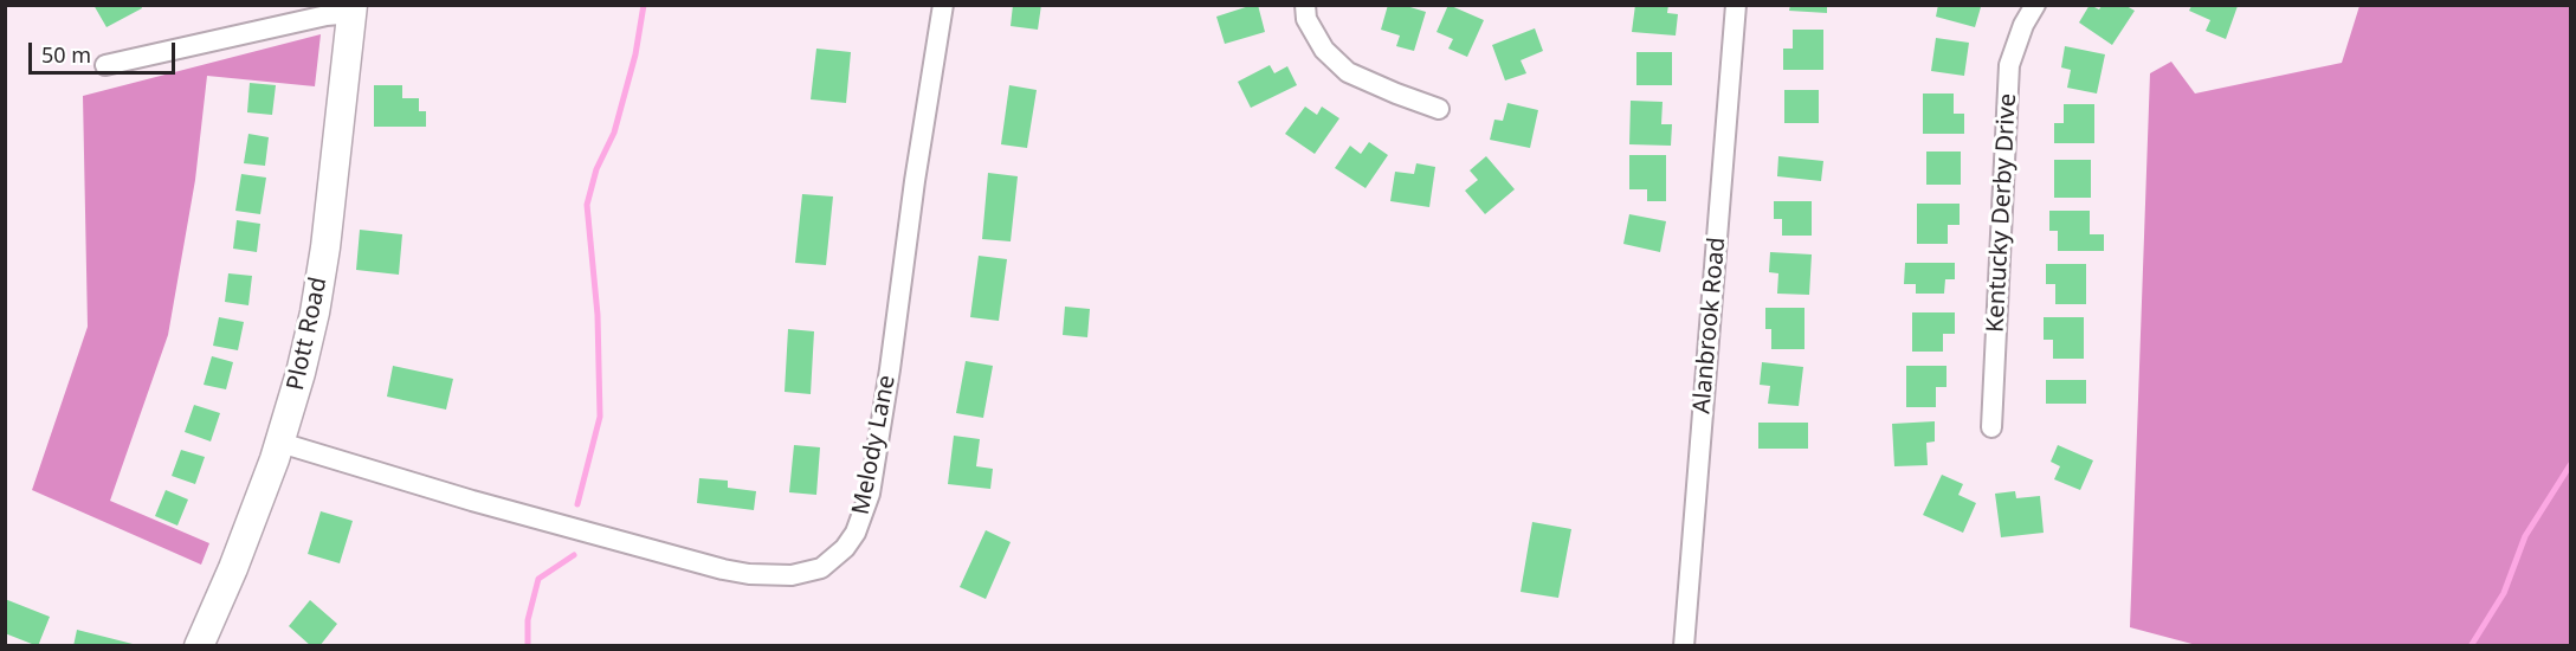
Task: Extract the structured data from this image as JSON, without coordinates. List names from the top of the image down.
{
  "streets": {
    "street": [
      "Kentucky Derby Drive",
      "Alanbrook Road",
      "Plott Road",
      "Melody Lane"
    ]
  },
  "crossings": [
    ["Plott Road", "Melody Lane"]
  ],
  "scale_bar": "50 m"
}
